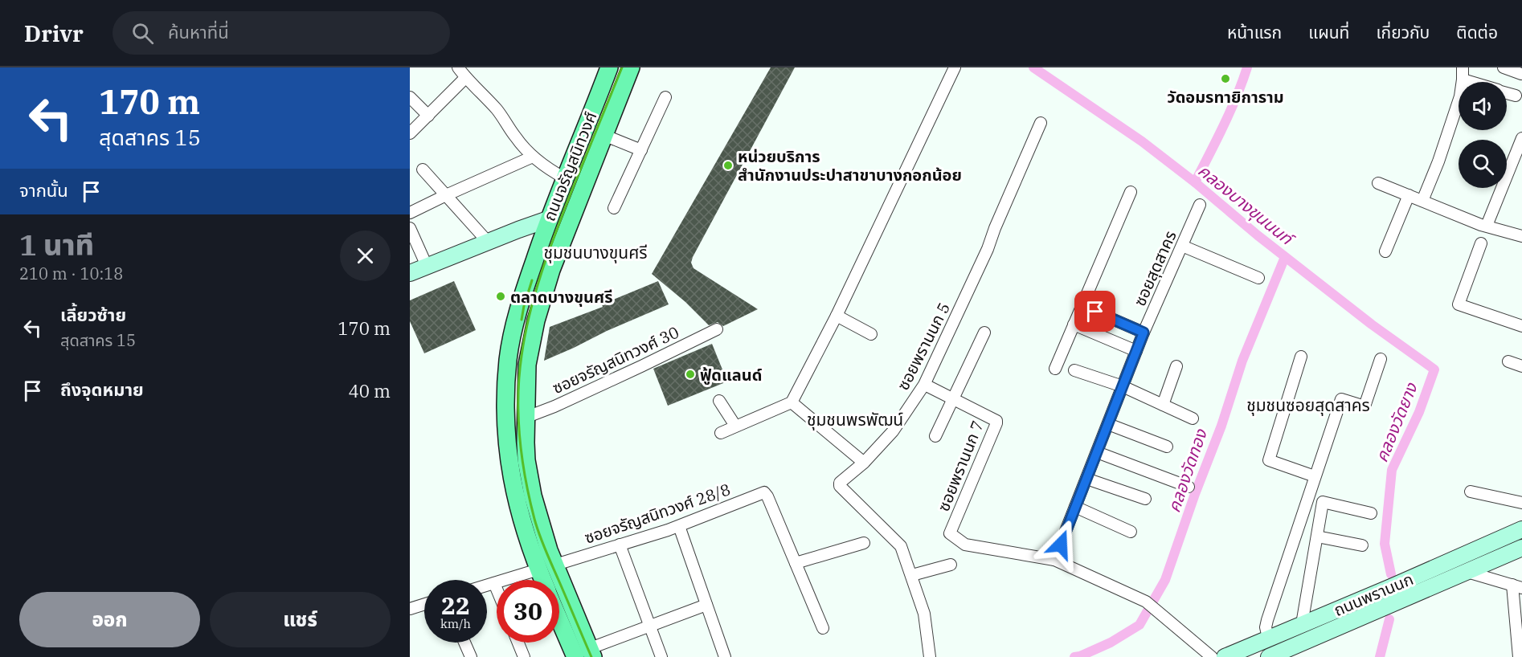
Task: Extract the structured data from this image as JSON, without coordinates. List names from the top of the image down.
{
  "streets": {
    "main road": ["ถนนจรัญสนิทวงศ์", "ถนนพรานนก"],
    "street": [
      "ซอยสุดสาคร",
      "ซอยพรานนก 5",
      "ซอยจรัญสนิทวงศ์ 30",
      "ซอยพรานนก 7",
      "ซอยจรัญสนิทวงศ์ 28/8"
    ]
  },
  "crossings": [
    ["ถนนจรัญสนิทวงศ์", "ซอยจรัญสนิทวงศ์ 30"],
    ["ถนนจรัญสนิทวงศ์", "ซอยจรัญสนิทวงศ์ 28/8"],
    ["ซอยสุดสาคร", "ซอยพรานนก 7"]
  ],
  "districts": ["ชุมชนบางขุนศรี", "ชุมชนซอยสุดสาคร", "ชุมชนพรพัฒน์"],
  "water": ["คลองบางขุนนนท์", "คลองวัดยาง", "คลองวัดทอง"],
  "places": [
    "วัดอมรทายิการาม",
    "หน่วยบริการ สำนักงานประปาสาขาบางกอกน้อย",
    "ตลาดบางขุนศรี",
    "ฟู้ดแลนด์"
  ],
  "page": {
    "header": "Drivr",
    "search": "ค้นหาที่นี่",
    "nav": [
      "หน้าแรก",
      "แผนที่",
      "เกี่ยวกับ",
      "ติดต่อ"
    ],
    "turn": ["170 m", "สุดสาคร 15"],
    "then": "จากนั้น",
    "heading": ["1 นาที", "210 m · 10:18"],
    "list": [
      {
        "name": "เลี้ยวซ้าย",
        "note": "สุดสาคร 15",
        "value": "170 m"
      },
      {
        "name": "ถึงจุดหมาย",
        "value": "40 m"
      }
    ],
    "speed": "22 km/h",
    "limit": "30",
    "buttons": ["ออก", "แชร์"]
  }
}
